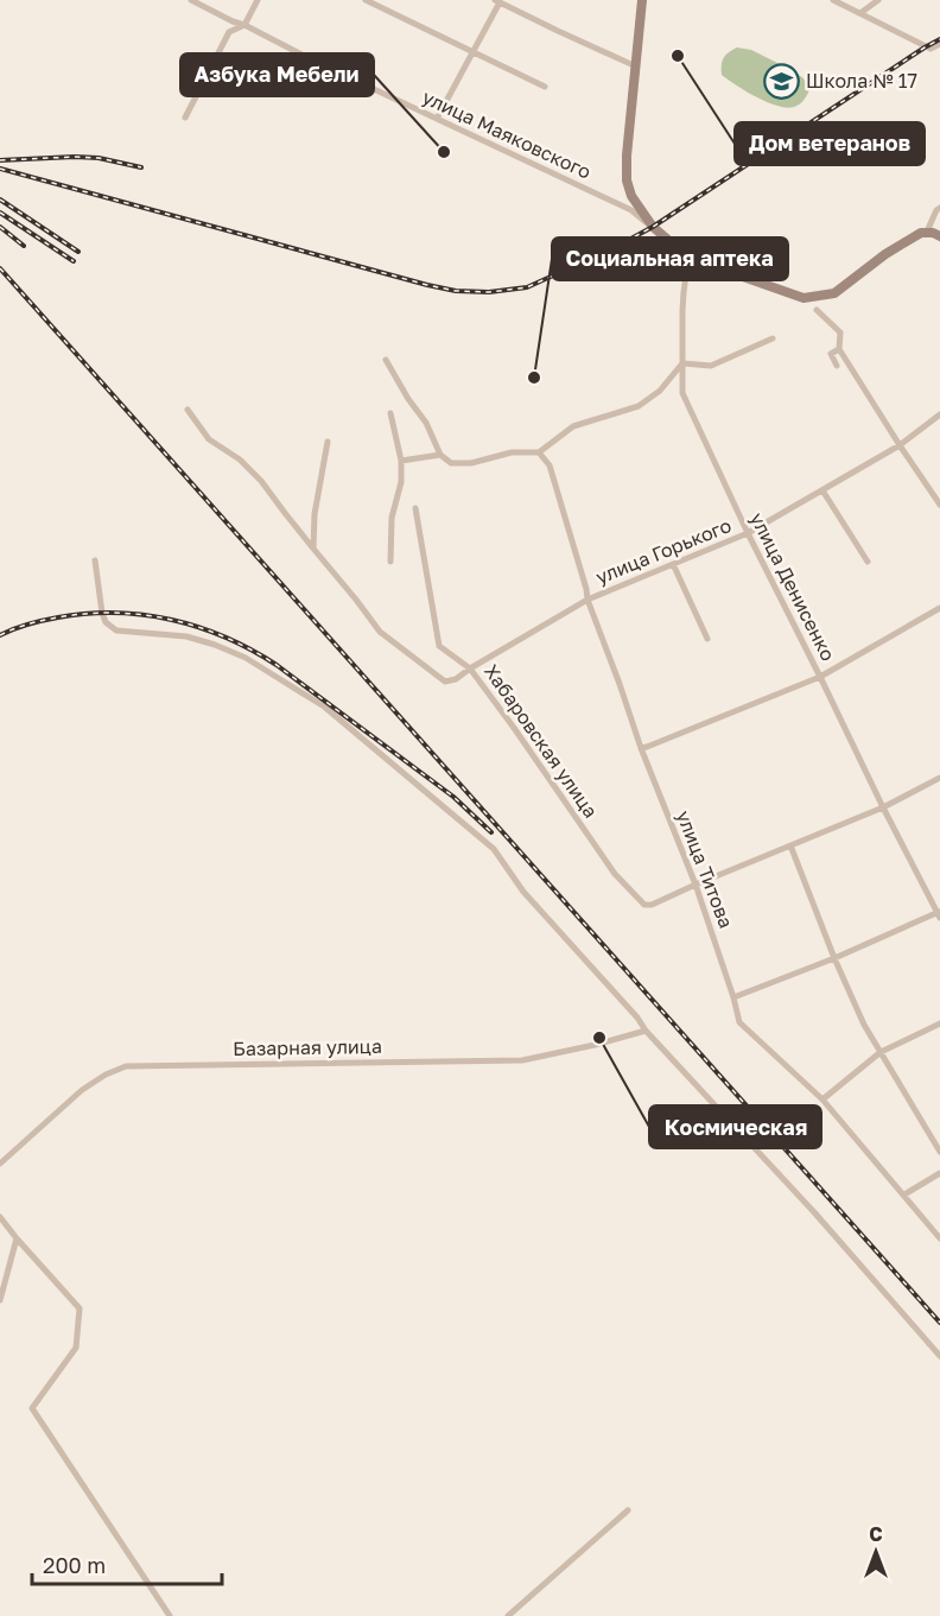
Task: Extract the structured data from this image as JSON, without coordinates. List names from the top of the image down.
{
  "streets": {
    "street": [
      "улица Маяковского",
      "улица Горького",
      "улица Денисенко",
      "Хабаровская улица",
      "улица Титова",
      "Базарная улица"
    ]
  },
  "crossings": [
    ["улица Горького", "улица Денисенко"],
    ["улица Горького", "Хабаровская улица"],
    ["улица Горького", "улица Титова"],
    ["Хабаровская улица", "улица Титова"]
  ],
  "places": {
    "other": [
      "Дом ветеранов",
      "Азбука Мебели",
      "Социальная аптека",
      "Космическая"
    ],
    "school or university": ["Школа № 17"]
  },
  "scale_bar": "200 m",
  "north": "top"
}
